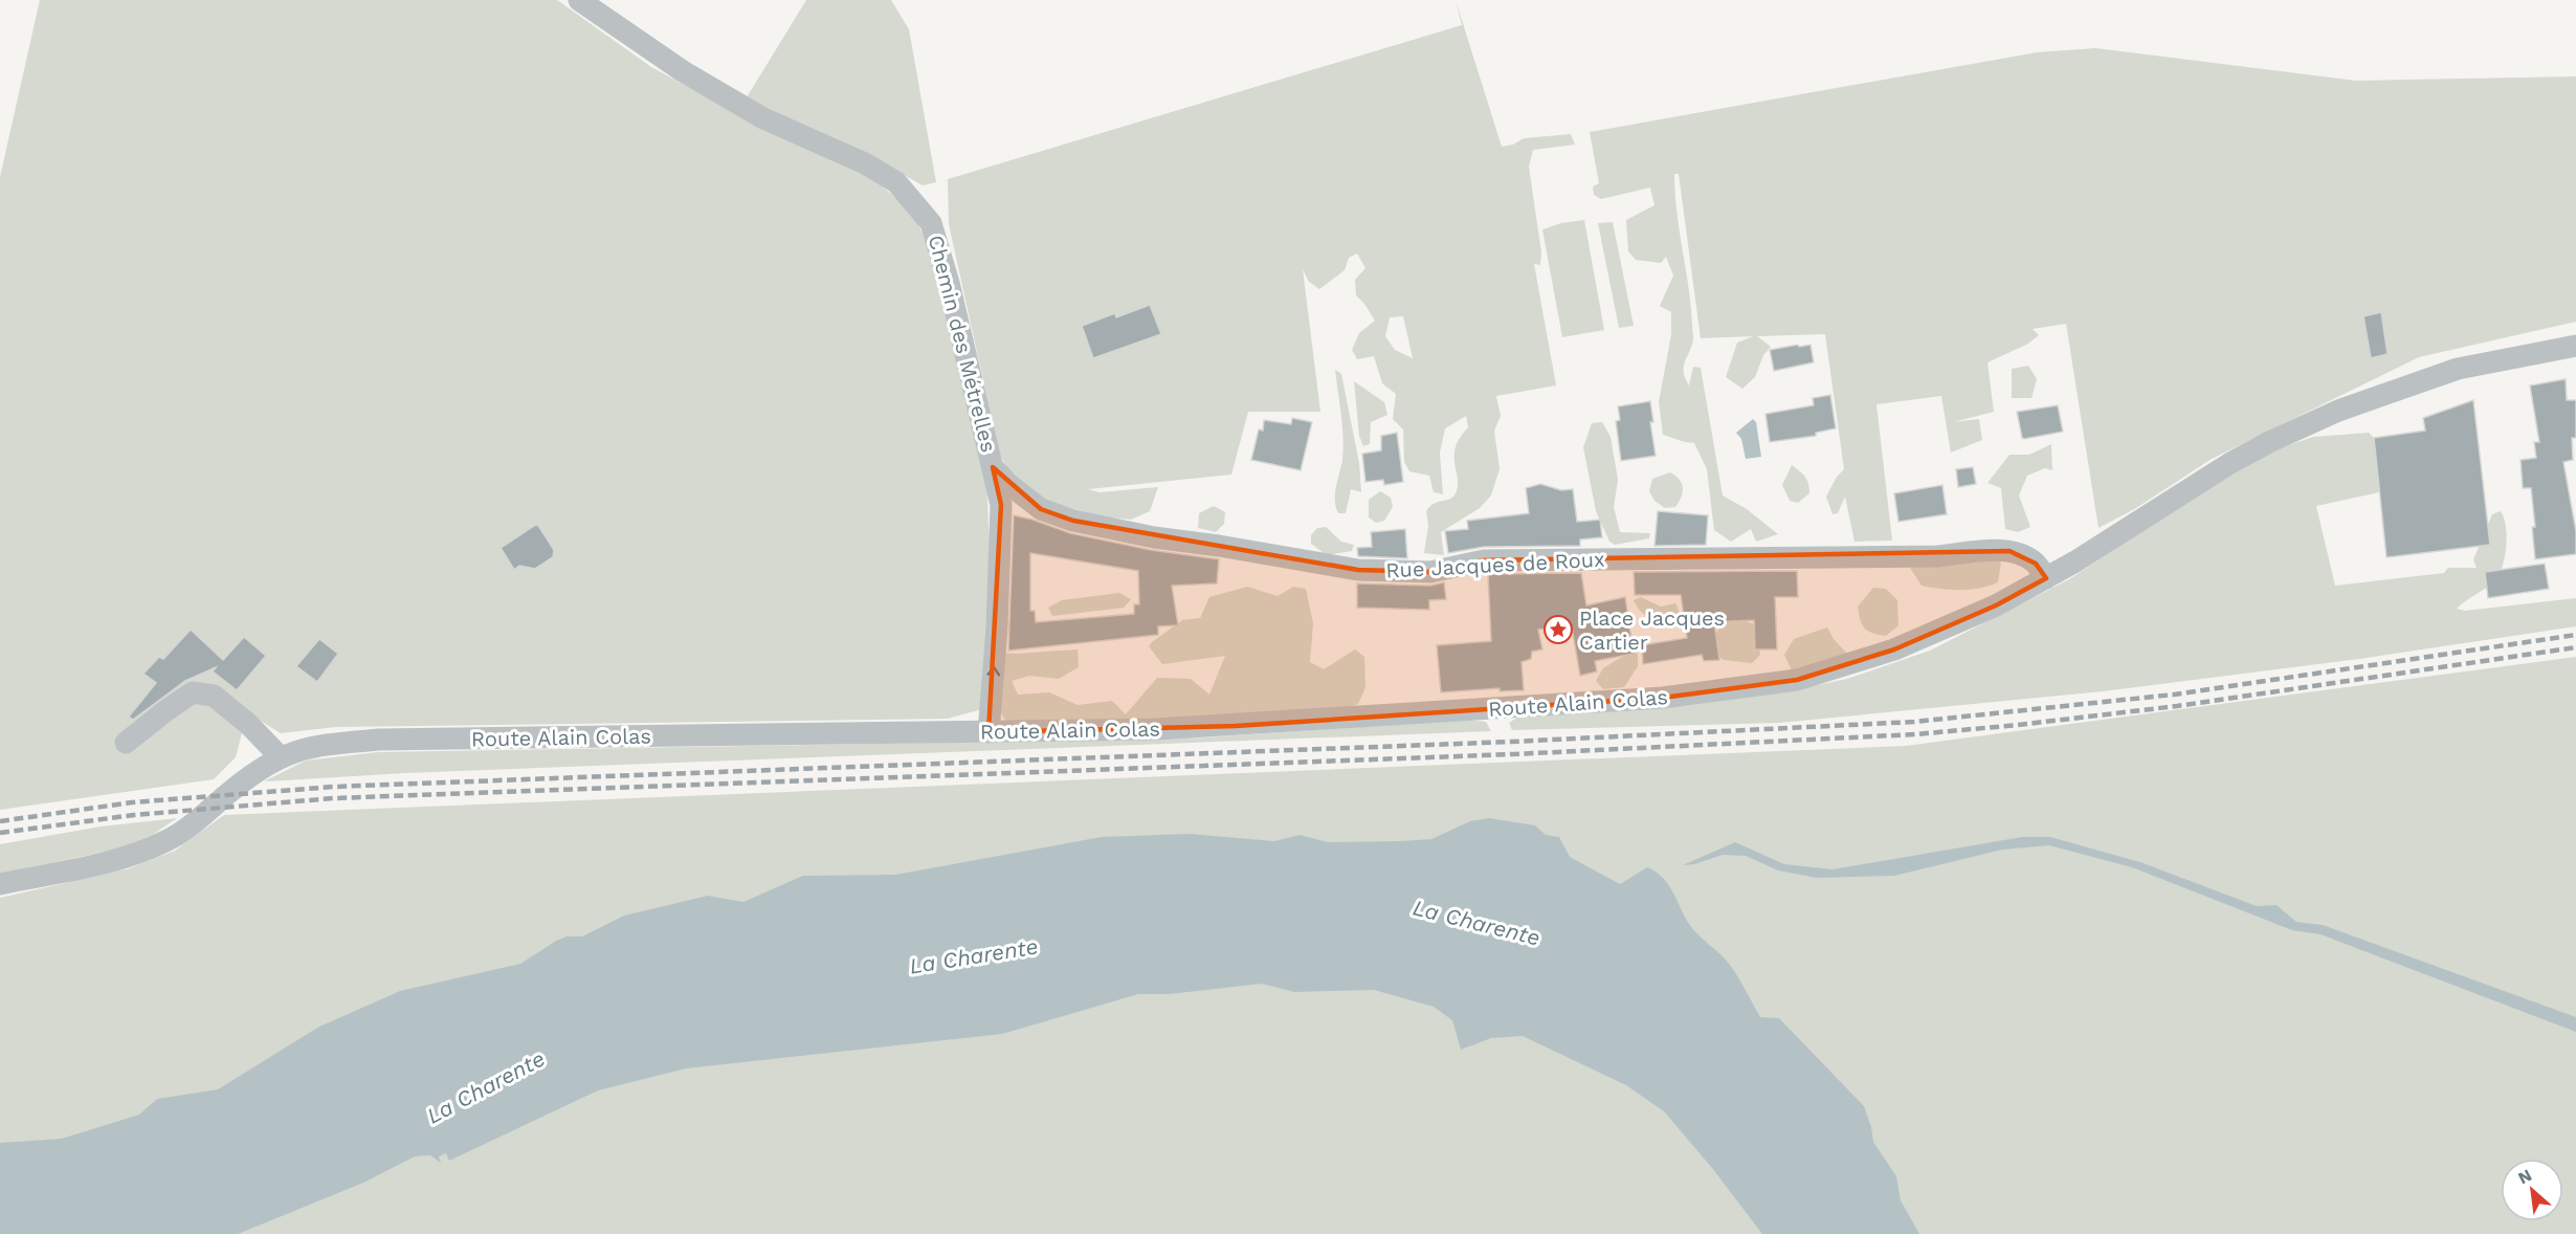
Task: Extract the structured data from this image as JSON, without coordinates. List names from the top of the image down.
{
  "streets": {
    "street": ["Chemin des Métrelles", "Rue Jacques de Roux", "Route Alain Colas"]
  },
  "crossings": [
    ["Chemin des Métrelles", "Rue Jacques de Roux"],
    ["Chemin des Métrelles", "Route Alain Colas"],
    ["Rue Jacques de Roux", "Route Alain Colas"]
  ],
  "water": ["La Charente"],
  "places": {
    "place": ["Place Jacques Cartier"]
  },
  "north": "top left"
}
